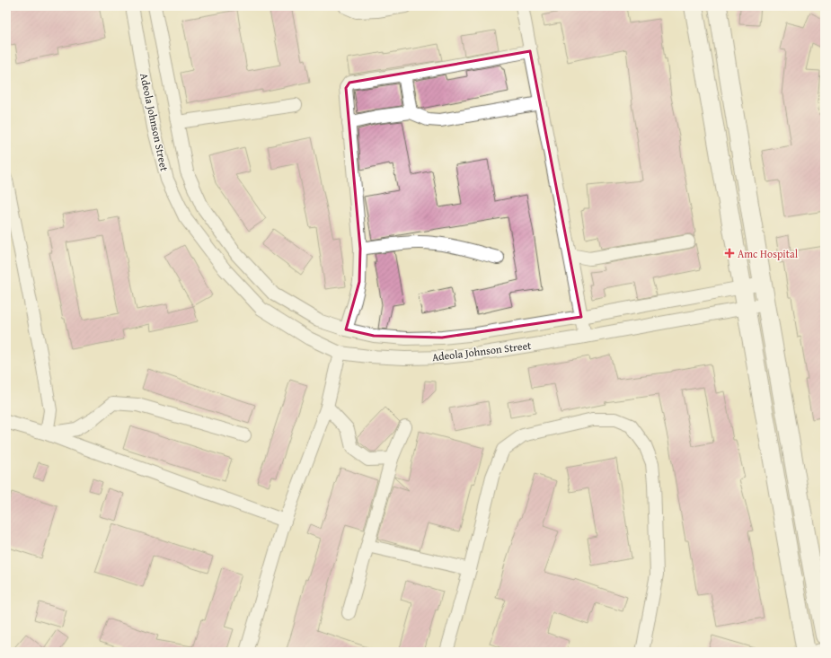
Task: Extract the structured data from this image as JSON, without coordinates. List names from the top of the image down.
{
  "streets": {
    "street": ["Adeola Johnson Street"]
  },
  "places": {
    "health": ["Amc Hospital"]
  }
}
